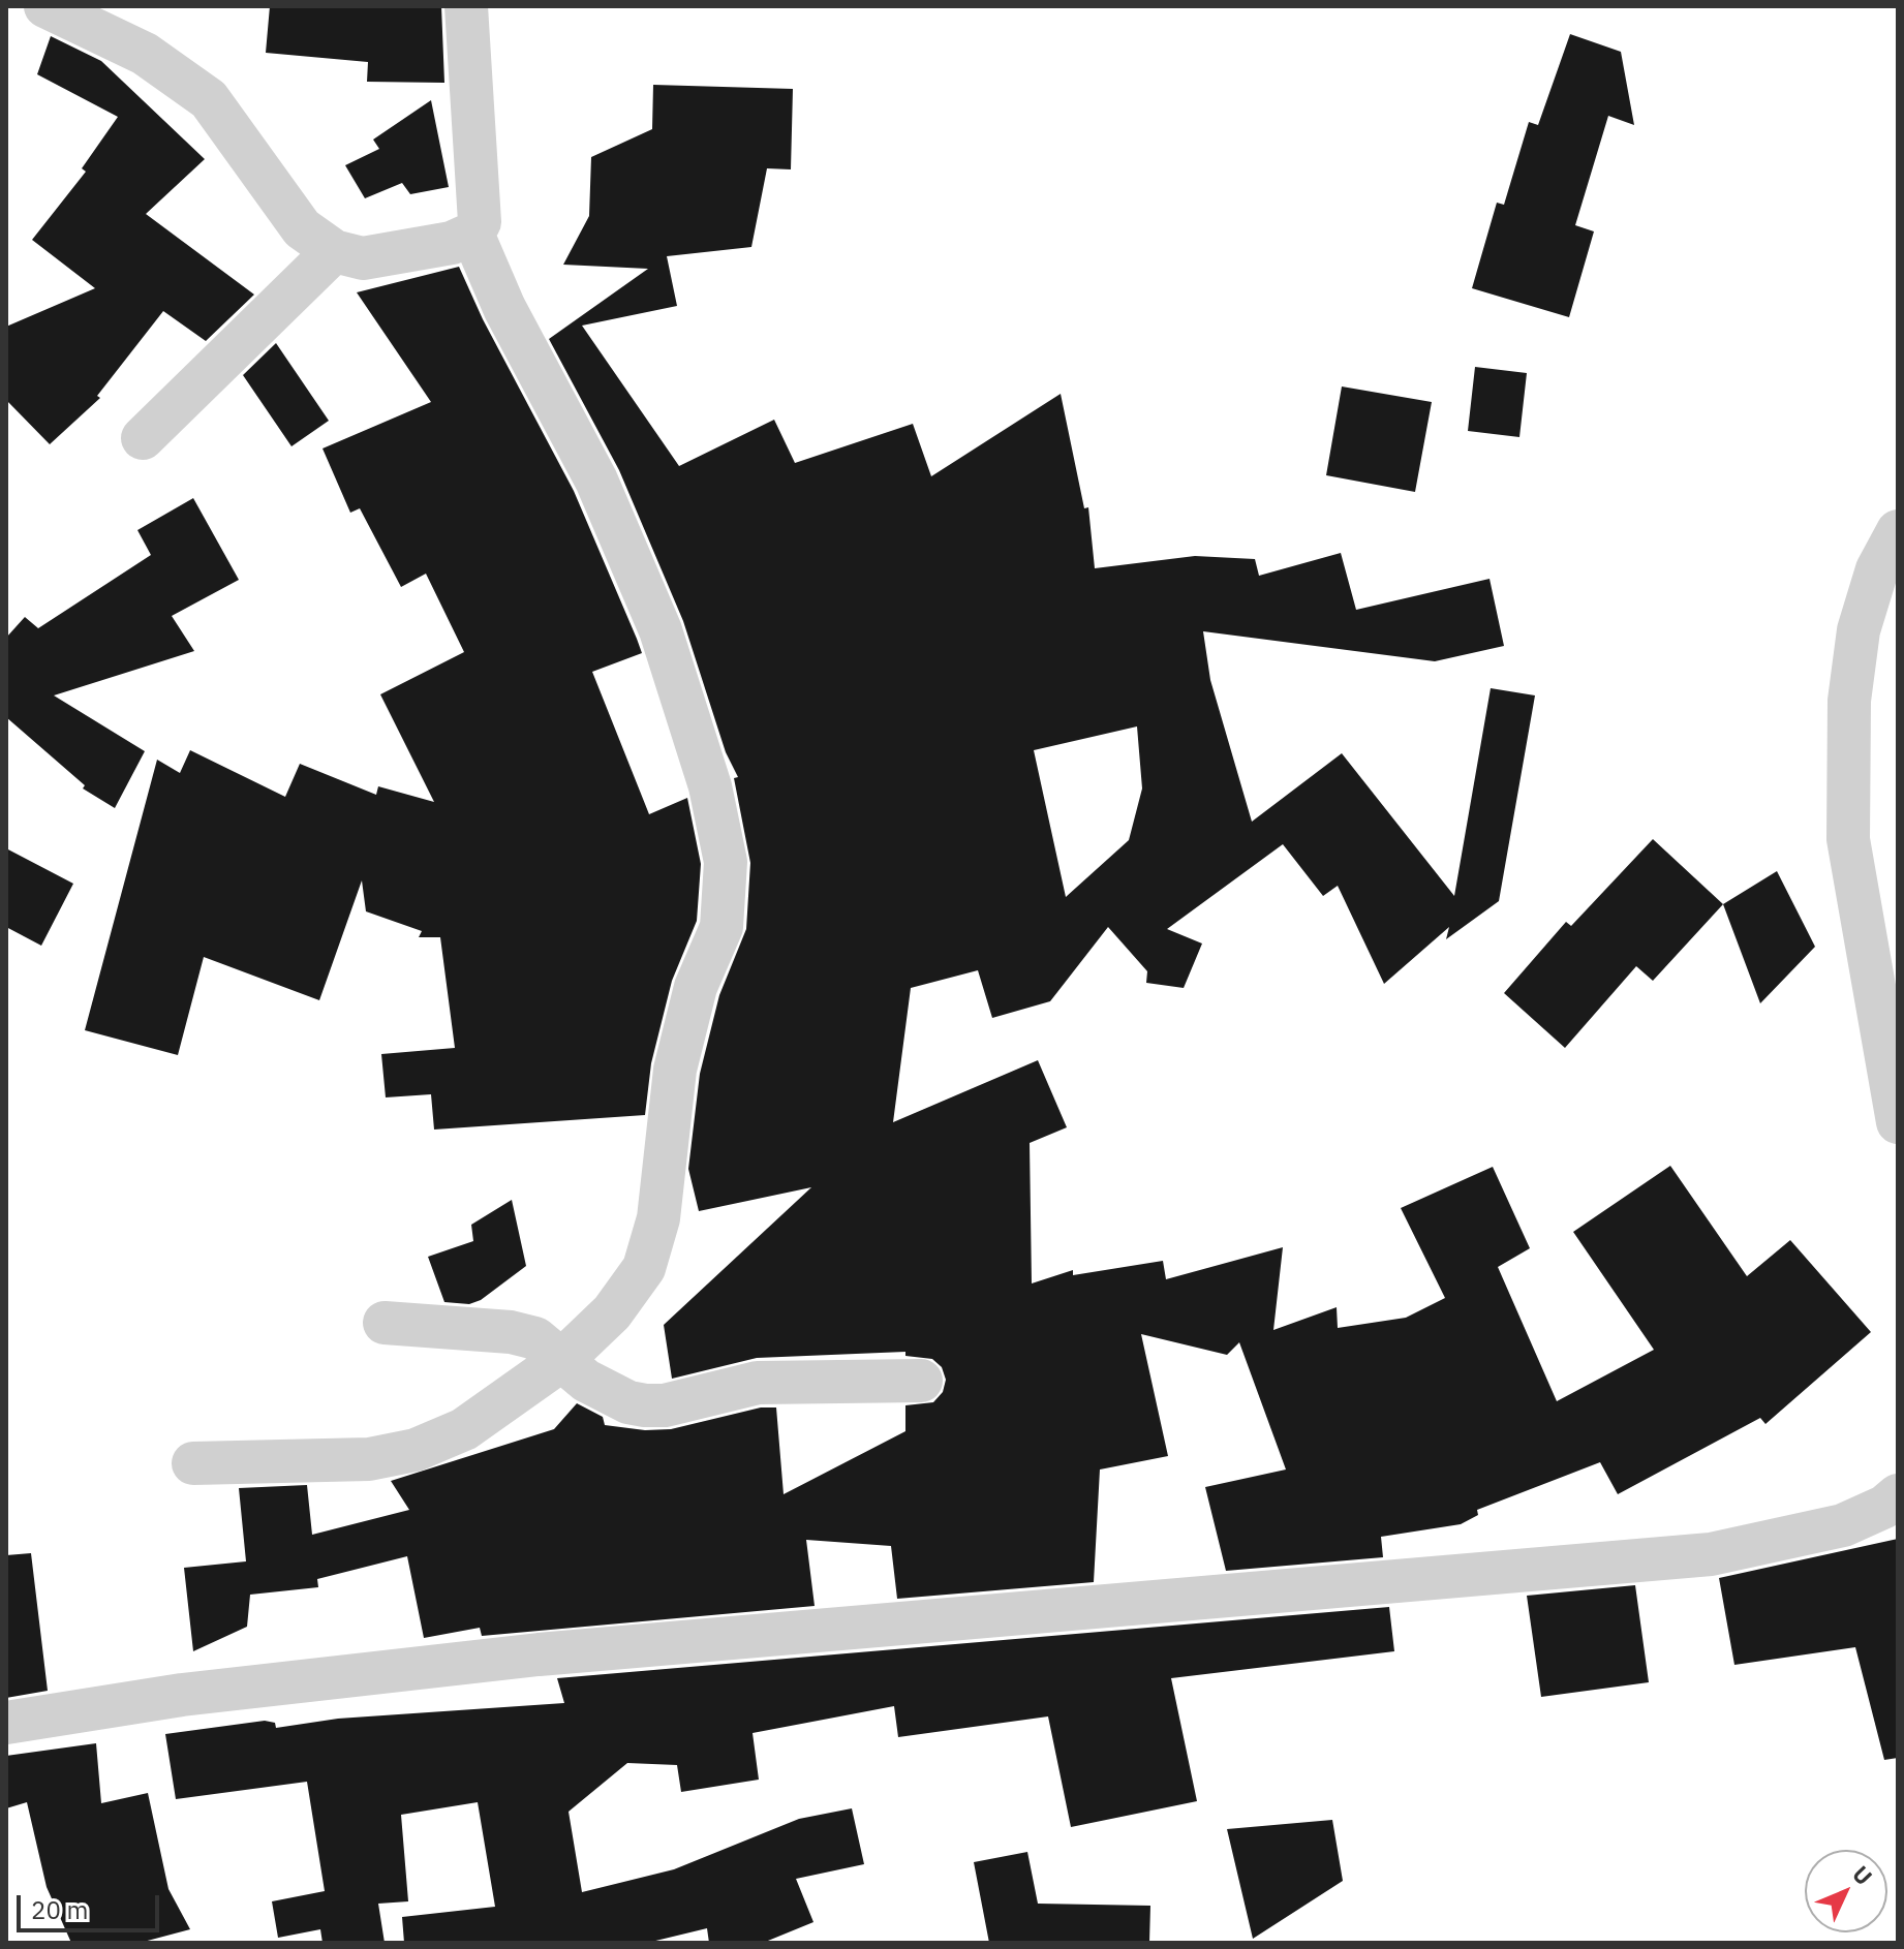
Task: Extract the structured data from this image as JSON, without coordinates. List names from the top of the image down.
{
  "scale_bar": "20 m",
  "north": "top right"
}
